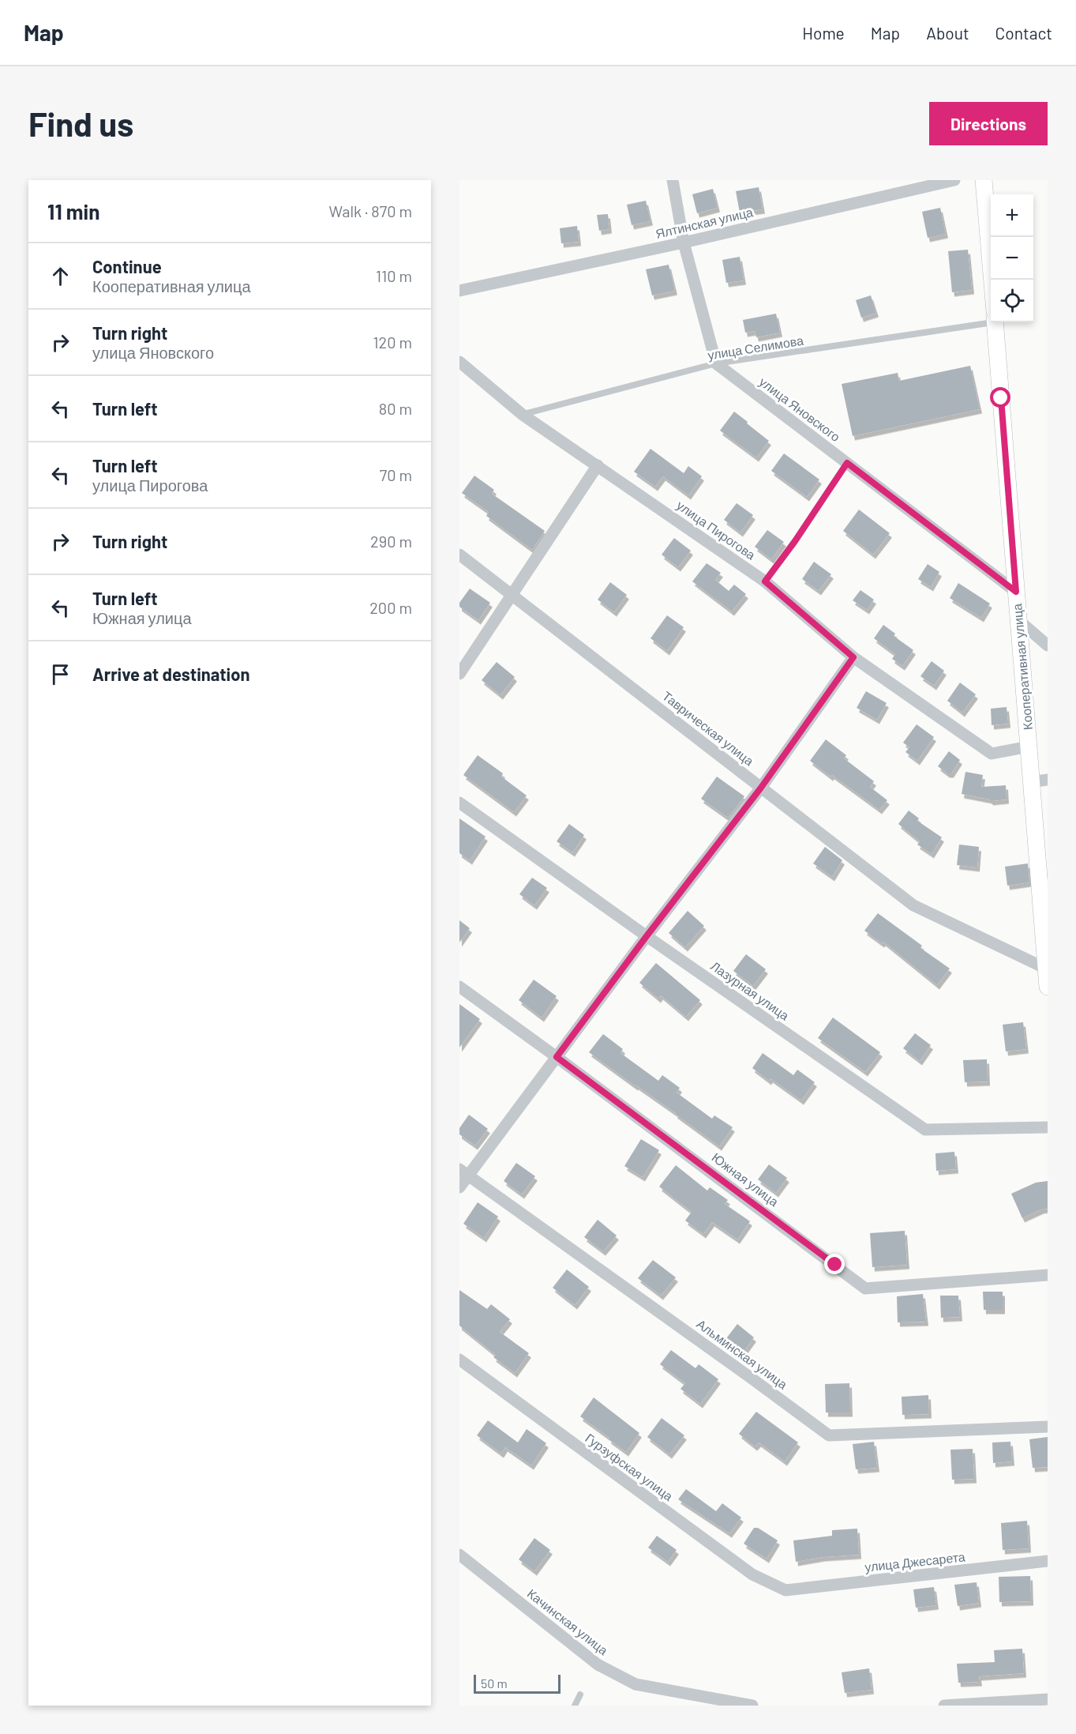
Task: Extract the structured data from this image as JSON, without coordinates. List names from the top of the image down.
{
  "streets": {
    "street": [
      "Ялтинская улица",
      "улица Яновского",
      "улица Пирогова",
      "Кооперативная улица",
      "Таврическая улица",
      "Лазурная улица",
      "Южная улица",
      "Альминская улица",
      "Гурзуфская улица",
      "улица Джесарета",
      "Качинская улица"
    ],
    "lane": ["улица Селимова"]
  },
  "crossings": [
    ["улица Селимова", "улица Яновского"],
    ["улица Селимова", "улица Пирогова"],
    ["улица Яновского", "Кооперативная улица"],
    ["улица Пирогова", "Кооперативная улица"],
    ["Кооперативная улица", "Таврическая улица"],
    ["Гурзуфская улица", "улица Джесарета"]
  ],
  "scale_bar": "50 m",
  "page": {
    "header": "Map",
    "nav": [
      "Home",
      "Map",
      "About",
      "Contact"
    ],
    "buttons": "Directions",
    "title": "Find us",
    "heading": ["11 min", "Walk · 870 m"],
    "map_buttons": ["+", "−"],
    "list": [
      ["Continue", "Кооперативная улица", "110 m"],
      ["Turn right", "улица Яновского", "120 m"],
      ["Turn left", "80 m"],
      ["Turn left", "улица Пирогова", "70 m"],
      ["Turn right", "290 m"],
      ["Turn left", "Южная улица", "200 m"],
      "Arrive at destination"
    ],
    "scale": "50 m"
  }
}
